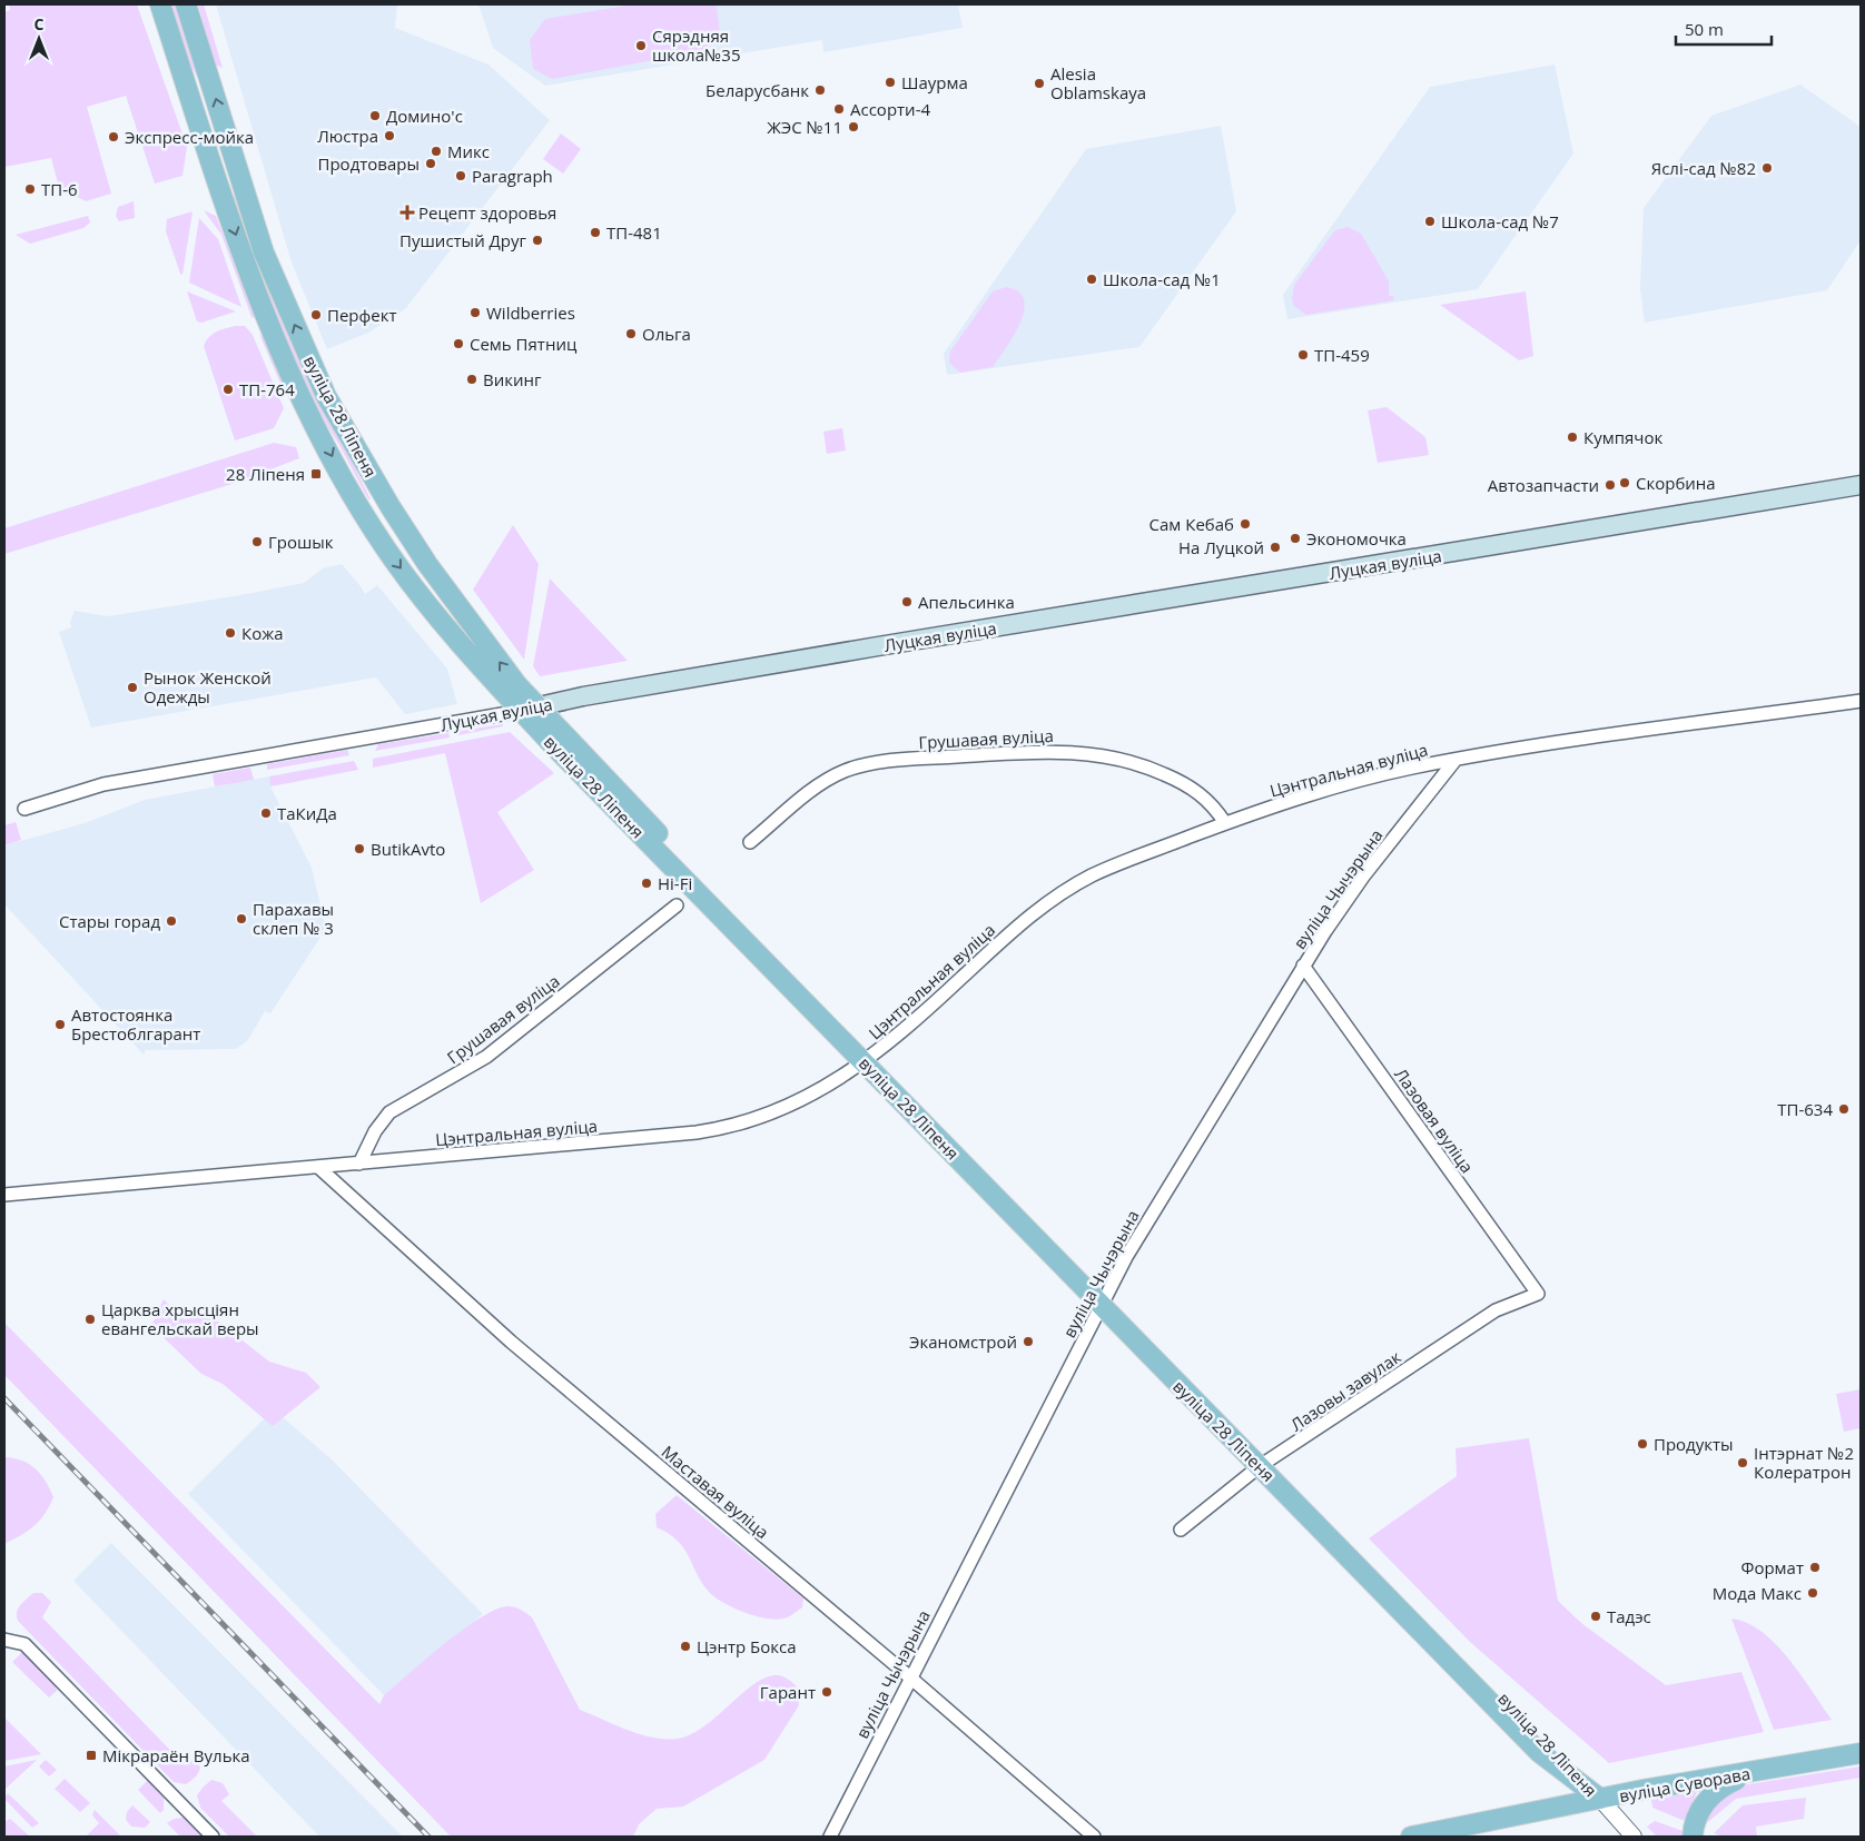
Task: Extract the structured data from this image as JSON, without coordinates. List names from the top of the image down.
{
  "streets": {
    "main road": ["вуліца 28 Ліпеня", "Луцкая вуліца", "вуліца Суворава"],
    "street": [
      "Грушавая вуліца",
      "Цэнтральная вуліца",
      "вуліца Чычэрына",
      "Лазовая вуліца",
      "Лазовы завулак",
      "Маставая вуліца"
    ]
  },
  "crossings": [
    ["вуліца 28 Ліпеня", "Луцкая вуліца"],
    ["вуліца 28 Ліпеня", "Цэнтральная вуліца"],
    ["вуліца 28 Ліпеня", "вуліца Чычэрына"],
    ["вуліца 28 Ліпеня", "Лазовы завулак"],
    ["вуліца 28 Ліпеня", "вуліца Суворава"],
    ["Грушавая вуліца", "Цэнтральная вуліца"],
    ["Цэнтральная вуліца", "вуліца Чычэрына"],
    ["Цэнтральная вуліца", "Маставая вуліца"],
    ["вуліца Чычэрына", "Лазовая вуліца"],
    ["вуліца Чычэрына", "Маставая вуліца"],
    ["Лазовая вуліца", "Лазовы завулак"]
  ],
  "places": {
    "other": [
      "Сярэдняя школа№35",
      "Шаурма",
      "Alesia Oblamskaya",
      "Беларусбанк",
      "Ассорти-4",
      "Домино'c",
      "ЖЭС №11",
      "Люстра",
      "Экспресс-мойка",
      "Микс",
      "Продтовары",
      "Яслі-сад №82",
      "Paragraph",
      "ТП-6",
      "Школа-сад №7",
      "ТП-481",
      "Пушистый Друг",
      "Школа-сад №1",
      "Wildberries",
      "Перфект",
      "Ольга",
      "Семь Пятниц",
      "ТП-459",
      "Викинг",
      "ТП-764",
      "Кумпячок",
      "Скорбина",
      "Автозапчасти",
      "Сам Кебаб",
      "Экономочка",
      "Грошык",
      "На Луцкой",
      "Апельсинка",
      "Кожа",
      "Рынок Женской Одежды",
      "ТаКиДа",
      "ButikAvto",
      "Hi-Fi",
      "Парахавы склеп № 3",
      "Стары горад",
      "Автостоянка Брестоблгарант",
      "ТП-634",
      "Царква хрысціян евангельскай веры",
      "Эканомстрой",
      "Продукты",
      "Інтэрнат №2 Колератрон",
      "Формат",
      "Мода Макс",
      "Тадэс",
      "Цэнтр Бокса",
      "Гарант"
    ],
    "health": ["Рецепт здоровья"],
    "transit": ["28 Ліпеня", "Мікрараён Вулька"]
  },
  "scale_bar": "50 m",
  "north": "top"
}
